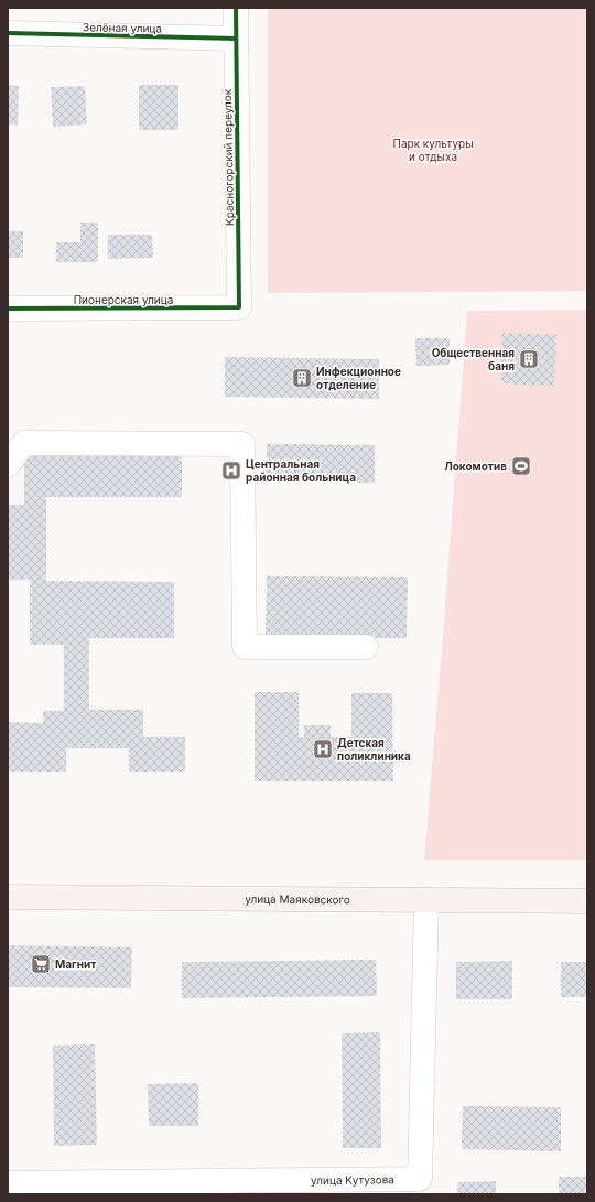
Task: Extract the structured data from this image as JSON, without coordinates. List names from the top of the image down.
{
  "streets": {
    "main road": ["улица Маяковского"],
    "street": [
      "Зелёная улица",
      "Красногорский переулок",
      "Пионерская улица",
      "улица Кутузова"
    ]
  },
  "crossings": [
    ["Зелёная улица", "Красногорский переулок"],
    ["Красногорский переулок", "Пионерская улица"],
    ["улица Маяковского", "улица Кутузова"]
  ],
  "parks": ["Парк культуры и отдыха"],
  "places": {
    "building": ["Общественная баня", "Инфекционное отделение"],
    "sports": ["Локомотив"],
    "hospital": ["Центральная районная больница", "Детская поликлиника"],
    "supermarket": ["Магнит"]
  }
}
